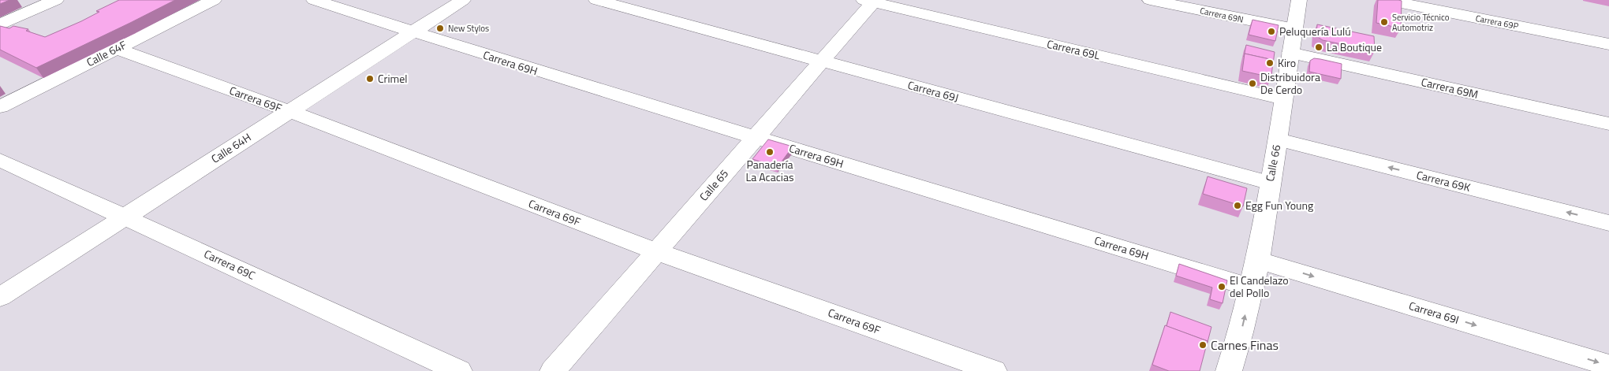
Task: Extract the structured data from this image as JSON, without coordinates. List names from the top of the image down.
{
  "streets": {
    "street": [
      "Carrera 69N",
      "Carrera 69P",
      "Carrera 69L",
      "Calle 64F",
      "Carrera 69H",
      "Carrera 69M",
      "Carrera 69J",
      "Carrera 69F",
      "Calle 64H",
      "Calle 66",
      "Carrera 69K",
      "Calle 65",
      "Carrera 69C",
      "Carrera 69I"
    ]
  },
  "crossings": [
    ["Carrera 69N", "Calle 66"],
    ["Carrera 69L", "Calle 66"],
    ["Carrera 69L", "Calle 65"],
    ["Calle 64F", "Carrera 69F"],
    ["Carrera 69H", "Calle 64H"],
    ["Carrera 69H", "Calle 66"],
    ["Carrera 69H", "Calle 65"],
    ["Carrera 69M", "Calle 66"],
    ["Carrera 69J", "Calle 66"],
    ["Carrera 69J", "Calle 65"],
    ["Carrera 69F", "Calle 64H"],
    ["Carrera 69F", "Calle 65"],
    ["Calle 64H", "Carrera 69C"],
    ["Calle 66", "Carrera 69K"],
    ["Calle 66", "Carrera 69I"]
  ],
  "one_way": ["Carrera 69K", "Carrera 69I"],
  "places": [
    "Servicio Técnico Automotriz",
    "New Stylos",
    "Peluquería Lulú",
    "La Boutique",
    "Kiro",
    "Crimel",
    "Distribuidora De Cerdo",
    "Panadería La Acacias",
    "Egg Fun Young",
    "El Candelazo del Pollo",
    "Carnes Finas"
  ]
}
